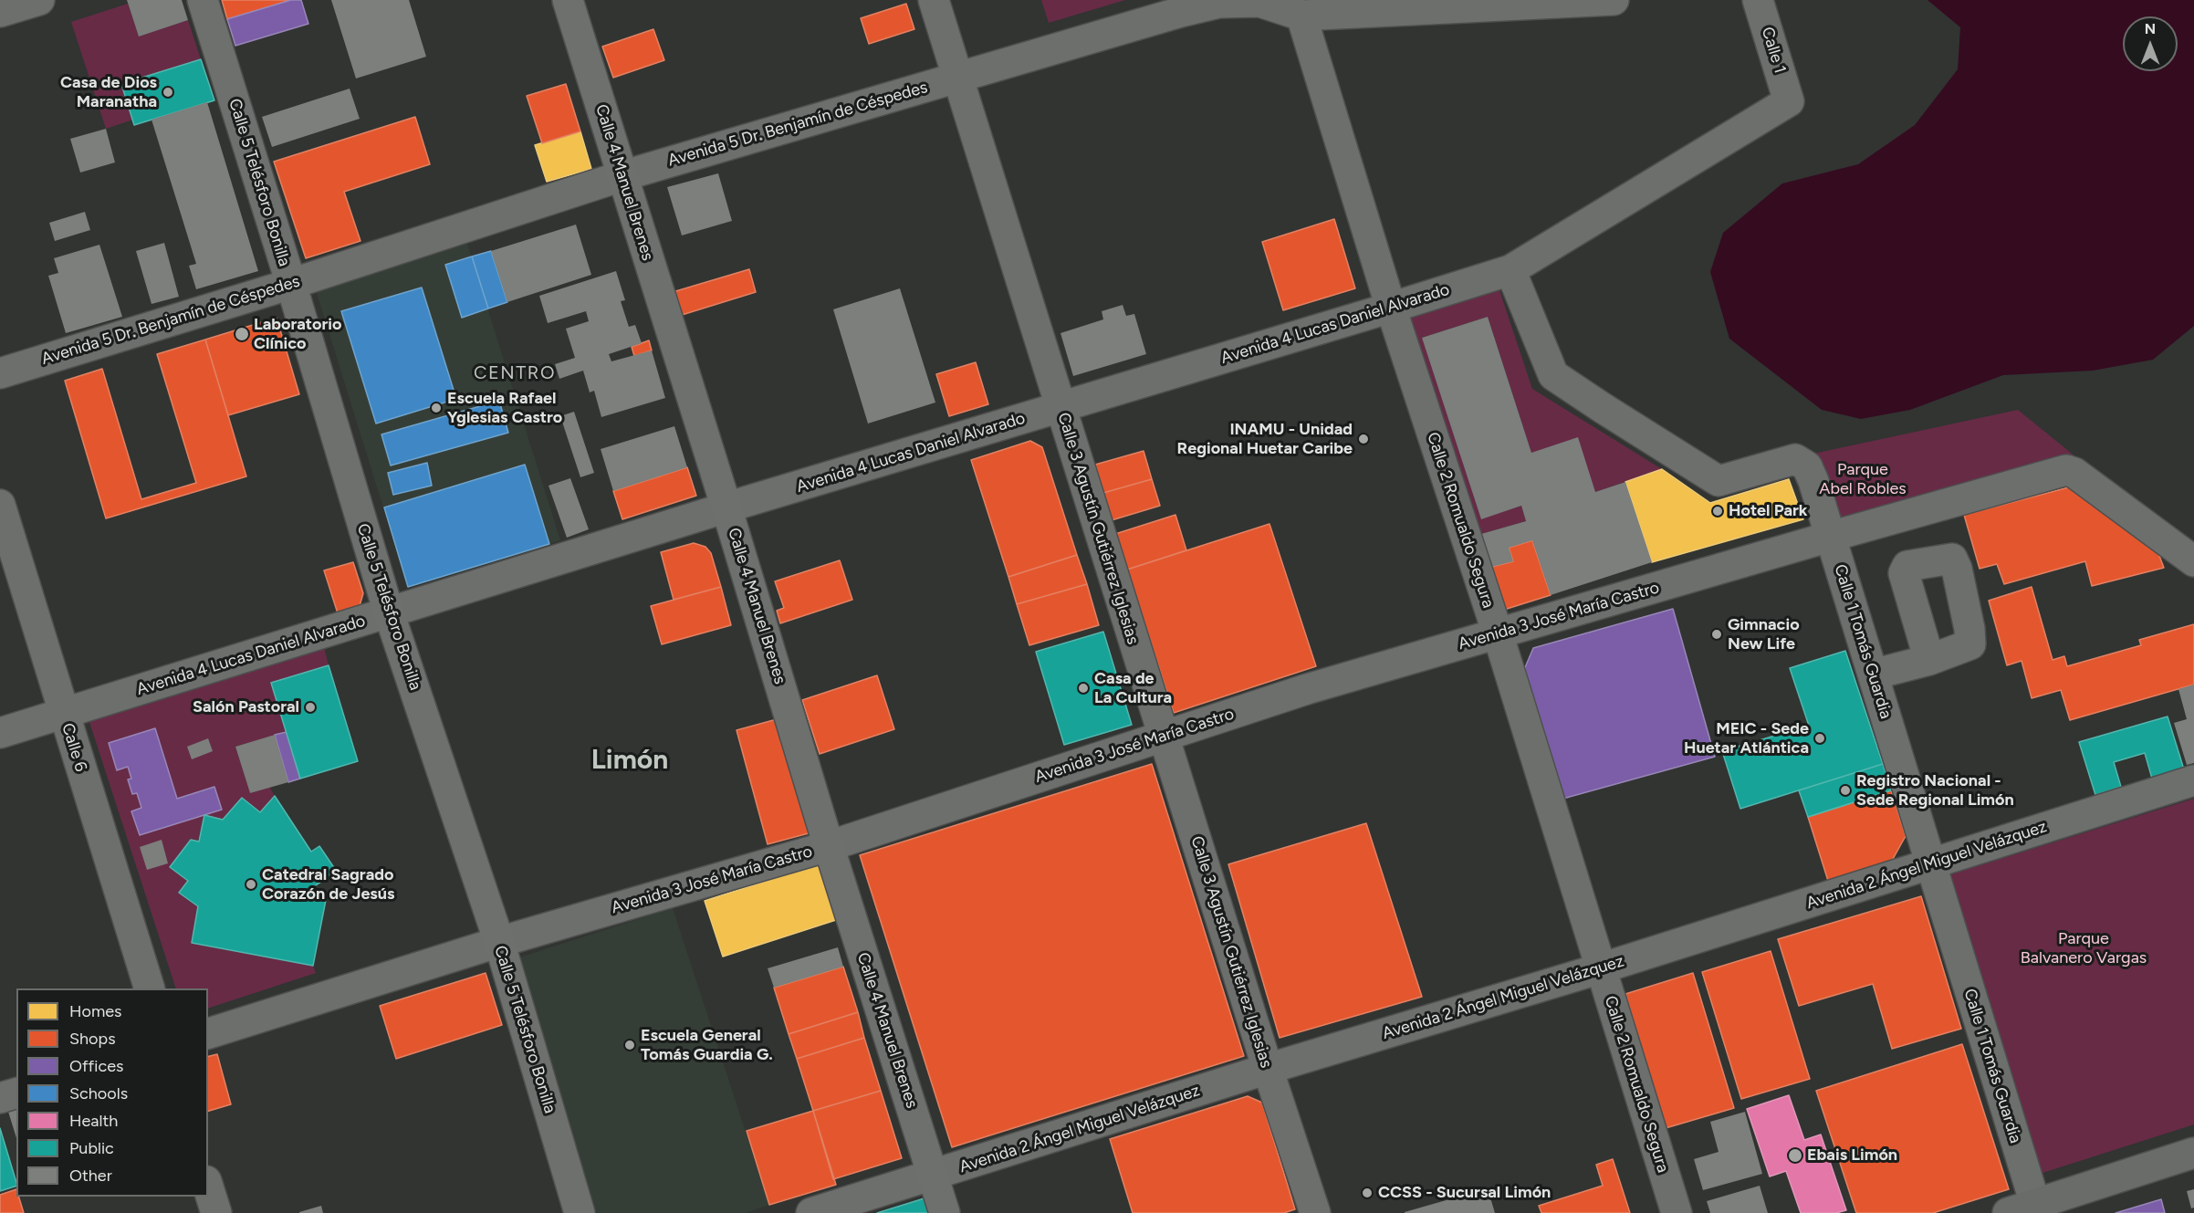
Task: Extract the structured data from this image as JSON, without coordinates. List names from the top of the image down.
{
  "streets": {
    "main road": ["Calle 5 Telésforo Bonilla", "Calle 4 Manuel Brenes"],
    "street": [
      "Calle 1",
      "Avenida 5 Dr. Benjamín de Céspedes",
      "Avenida 4 Lucas Daniel Alvarado",
      "Calle 2 Romualdo Segura",
      "Calle 3 Agustín Gutiérrez Iglesias",
      "Avenida 3 José María Castro",
      "Calle 1 Tomás Guardia",
      "Calle 6",
      "Avenida 2 Ángel Miguel Velázquez"
    ]
  },
  "crossings": [
    ["Calle 1", "Avenida 4 Lucas Daniel Alvarado"],
    ["Avenida 5 Dr. Benjamín de Céspedes", "Calle 5 Telésforo Bonilla"],
    ["Avenida 5 Dr. Benjamín de Céspedes", "Calle 4 Manuel Brenes"],
    ["Avenida 5 Dr. Benjamín de Céspedes", "Calle 2 Romualdo Segura"],
    ["Avenida 5 Dr. Benjamín de Céspedes", "Calle 3 Agustín Gutiérrez Iglesias"],
    ["Calle 5 Telésforo Bonilla", "Avenida 4 Lucas Daniel Alvarado"],
    ["Calle 5 Telésforo Bonilla", "Avenida 3 José María Castro"],
    ["Calle 4 Manuel Brenes", "Avenida 4 Lucas Daniel Alvarado"],
    ["Calle 4 Manuel Brenes", "Avenida 3 José María Castro"],
    ["Calle 4 Manuel Brenes", "Avenida 2 Ángel Miguel Velázquez"],
    ["Avenida 4 Lucas Daniel Alvarado", "Calle 2 Romualdo Segura"],
    ["Avenida 4 Lucas Daniel Alvarado", "Calle 3 Agustín Gutiérrez Iglesias"],
    ["Avenida 4 Lucas Daniel Alvarado", "Calle 1 Tomás Guardia"],
    ["Avenida 4 Lucas Daniel Alvarado", "Calle 6"],
    ["Calle 2 Romualdo Segura", "Avenida 3 José María Castro"],
    ["Calle 2 Romualdo Segura", "Avenida 2 Ángel Miguel Velázquez"],
    ["Calle 3 Agustín Gutiérrez Iglesias", "Avenida 3 José María Castro"],
    ["Calle 3 Agustín Gutiérrez Iglesias", "Avenida 2 Ángel Miguel Velázquez"],
    ["Avenida 3 José María Castro", "Calle 1 Tomás Guardia"],
    ["Calle 1 Tomás Guardia", "Avenida 2 Ángel Miguel Velázquez"]
  ],
  "districts": ["CENTRO", "Limón"],
  "parks": ["Parque Abel Robles", "Parque Balvanero Vargas"],
  "places": [
    "Casa de Dios Maranatha",
    "Laboratorio Clínico",
    "Escuela Rafael Yglesias Castro",
    "INAMU - Unidad Regional Huetar Caribe",
    "Hotel Park",
    "Gimnacio New Life",
    "Casa de La Cultura",
    "Salón Pastoral",
    "MEIC - Sede Huetar Atlántica",
    "Registro Nacional - Sede Regional Limón",
    "Catedral Sagrado Corazón de Jesús",
    "Escuela General Tomás Guardia G.",
    "Ebais Limón",
    "CCSS - Sucursal Limón"
  ],
  "legend": [
    "Homes",
    "Shops",
    "Offices",
    "Schools",
    "Health",
    "Public",
    "Other"
  ],
  "north": "top"
}
